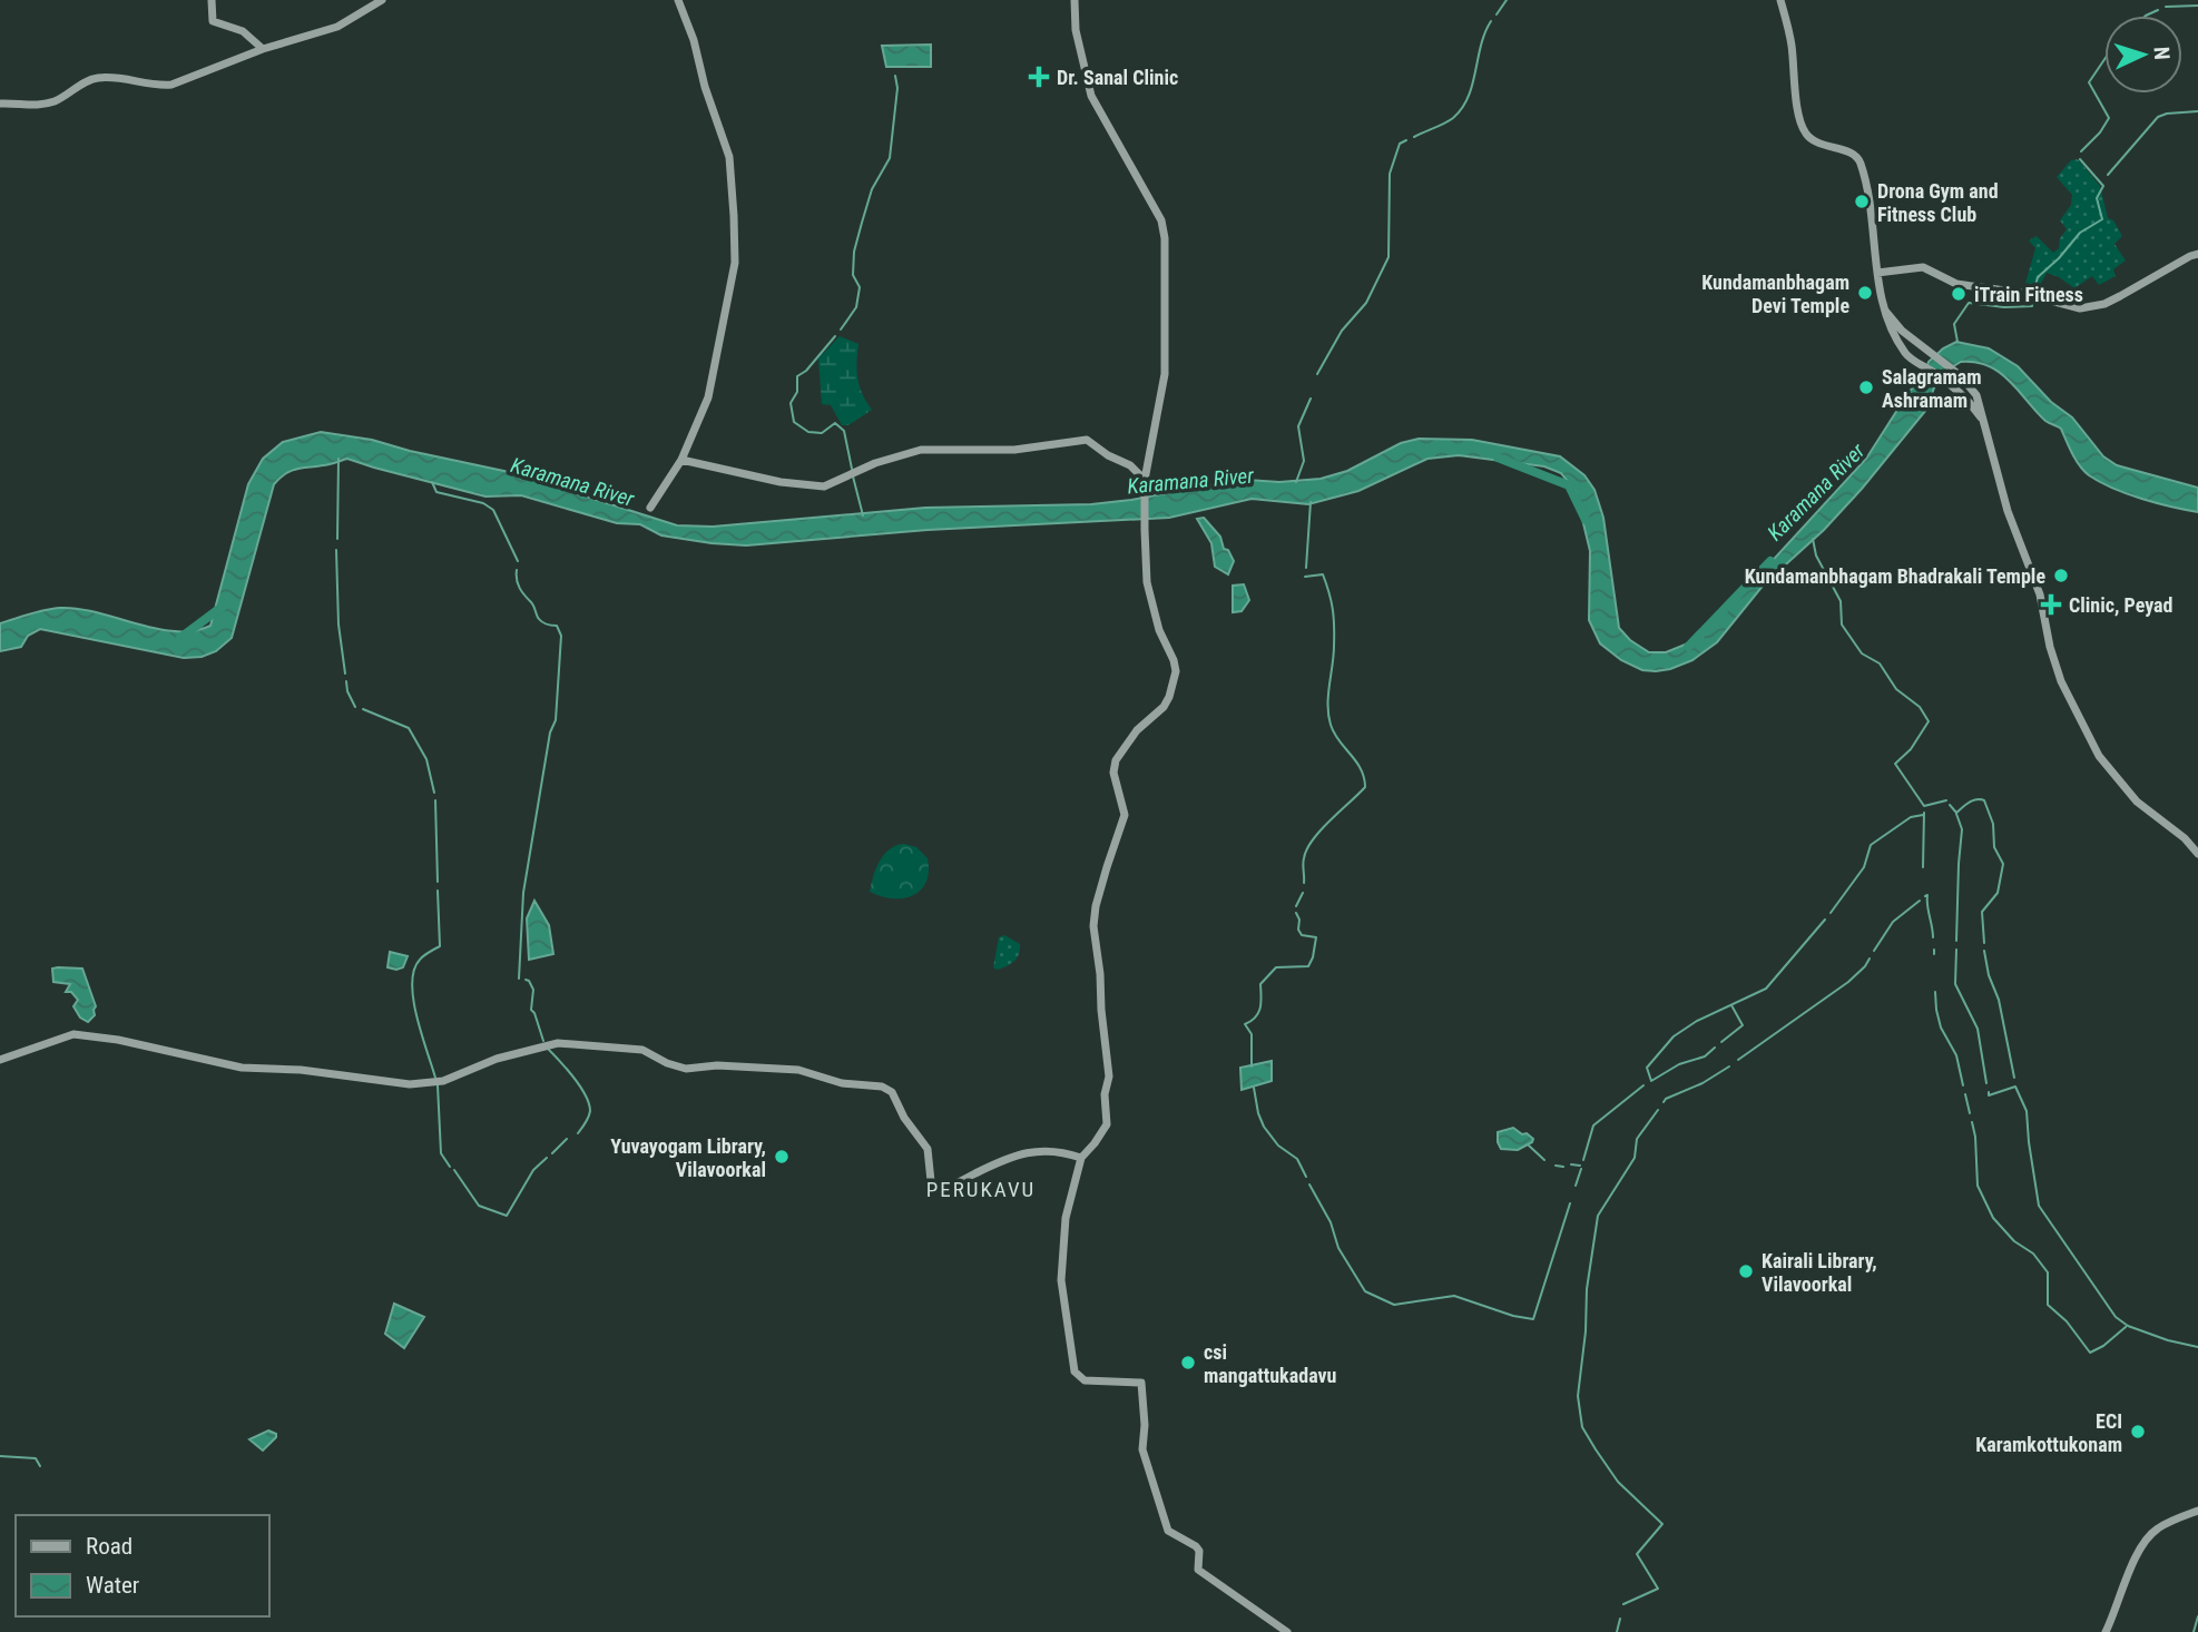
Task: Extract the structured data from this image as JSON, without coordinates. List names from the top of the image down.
{
  "districts": ["PERUKAVU"],
  "water": ["Karamana River"],
  "places": {
    "health": ["Dr. Sanal Clinic", "Clinic, Peyad"],
    "other": [
      "Drona Gym and Fitness Club",
      "Kundamanbhagam Devi Temple",
      "iTrain Fitness",
      "Salagramam Ashramam",
      "Kundamanbhagam Bhadrakali Temple",
      "Yuvayogam Library, Vilavoorkal",
      "Kairali Library, Vilavoorkal",
      "csi mangattukadavu",
      "ECI Karamkottukonam"
    ]
  },
  "legend": ["Road", "Water"],
  "north": "right"
}
